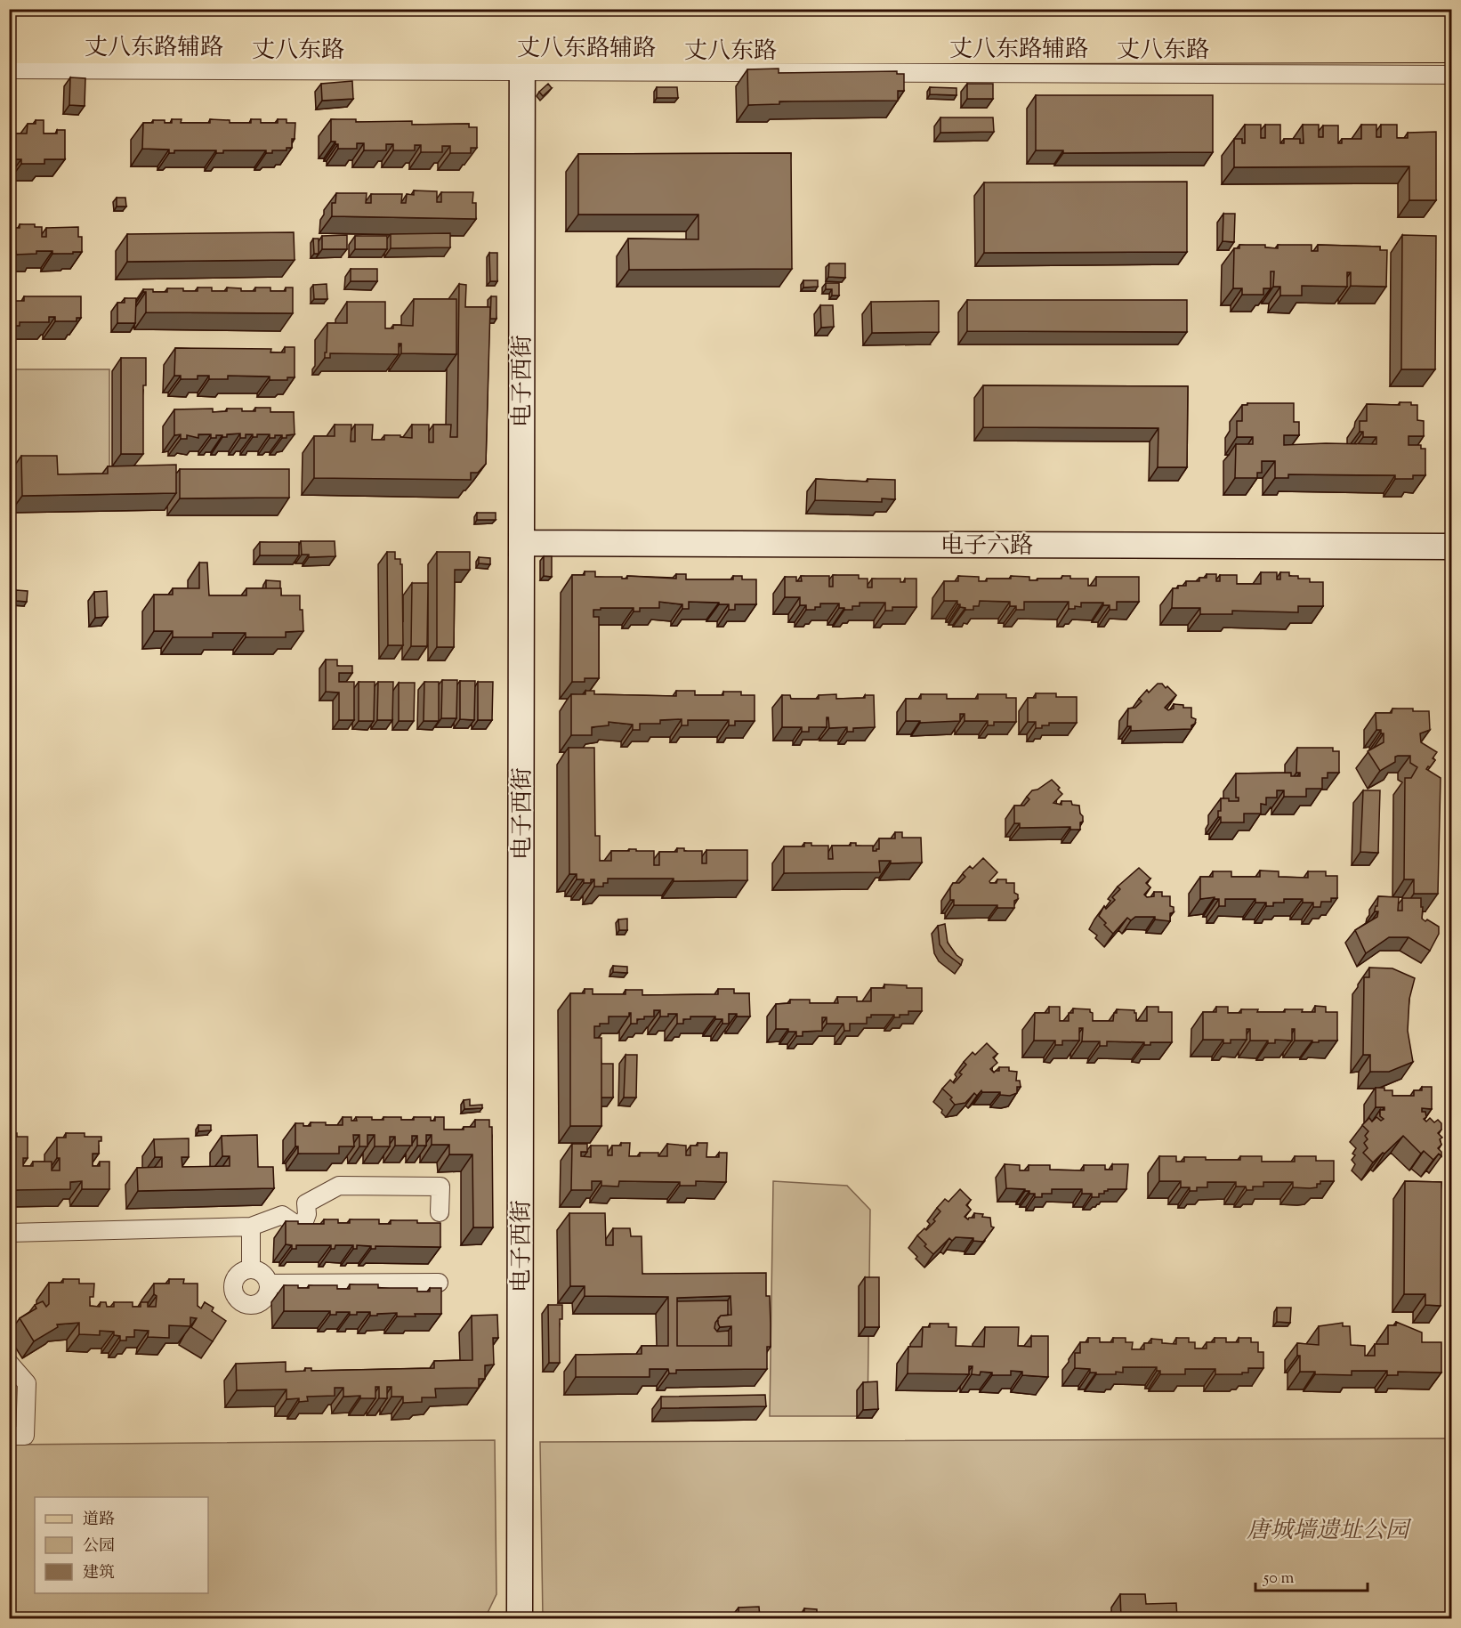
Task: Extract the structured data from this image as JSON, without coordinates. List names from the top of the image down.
{
  "streets": {
    "main road": ["丈八东路"],
    "street": ["丈八东路辅路", "电子西街", "电子六路"]
  },
  "crossings": [
    ["丈八东路辅路", "丈八东路"],
    ["丈八东路辅路", "电子西街"],
    ["丈八东路", "电子西街"],
    ["电子西街", "电子六路"]
  ],
  "parks": ["唐城墙遗址公园"],
  "legend": ["道路", "公园", "建筑"],
  "scale_bar": "50 m"
}
